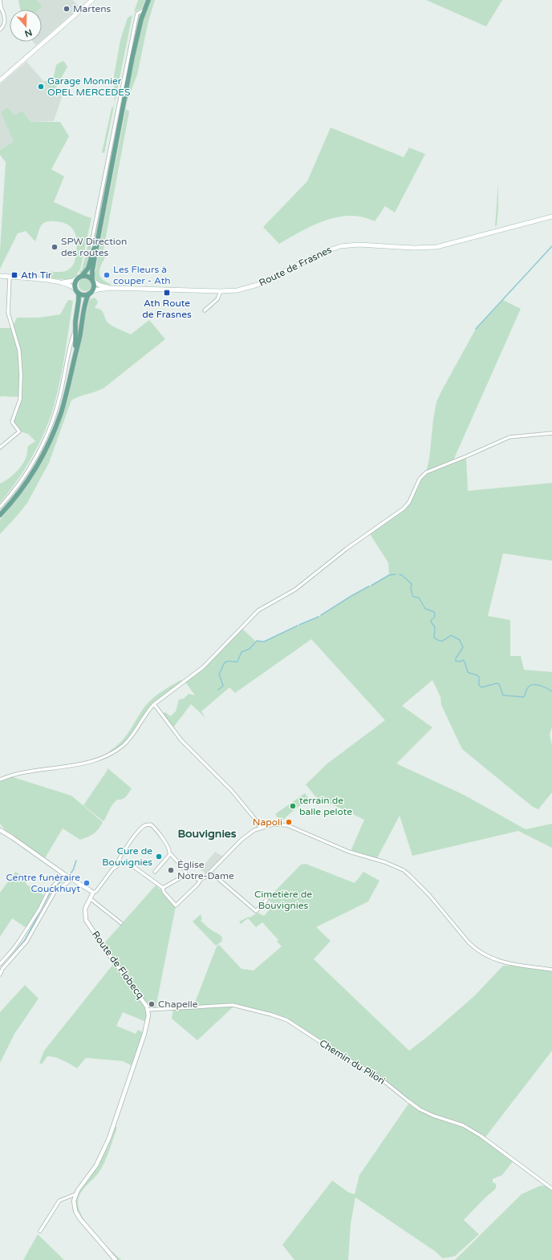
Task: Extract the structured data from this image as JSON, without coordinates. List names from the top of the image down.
{
  "streets": {
    "main road": ["Route de Frasnes"],
    "street": ["Route de Flobecq", "Chemin du Pilori"]
  },
  "crossings": [
    ["Route de Flobecq", "Chemin du Pilori"]
  ],
  "districts": ["Bouvignies"],
  "parks": ["Cimetière de Bouvignies"],
  "places": {
    "other": [
      "Martens",
      "Garage Monnier OPEL MERCEDES",
      "SPW Direction des routes",
      "Les Fleurs à couper - Ath",
      "terrain de balle pelote",
      "Napoli",
      "Cure de Bouvignies",
      "Église Notre-Dame",
      "Centre funéraire Couckhuyt",
      "Chapelle"
    ],
    "transit": ["Ath Tir", "Ath Route de Frasnes"]
  },
  "north": "bottom"
}
